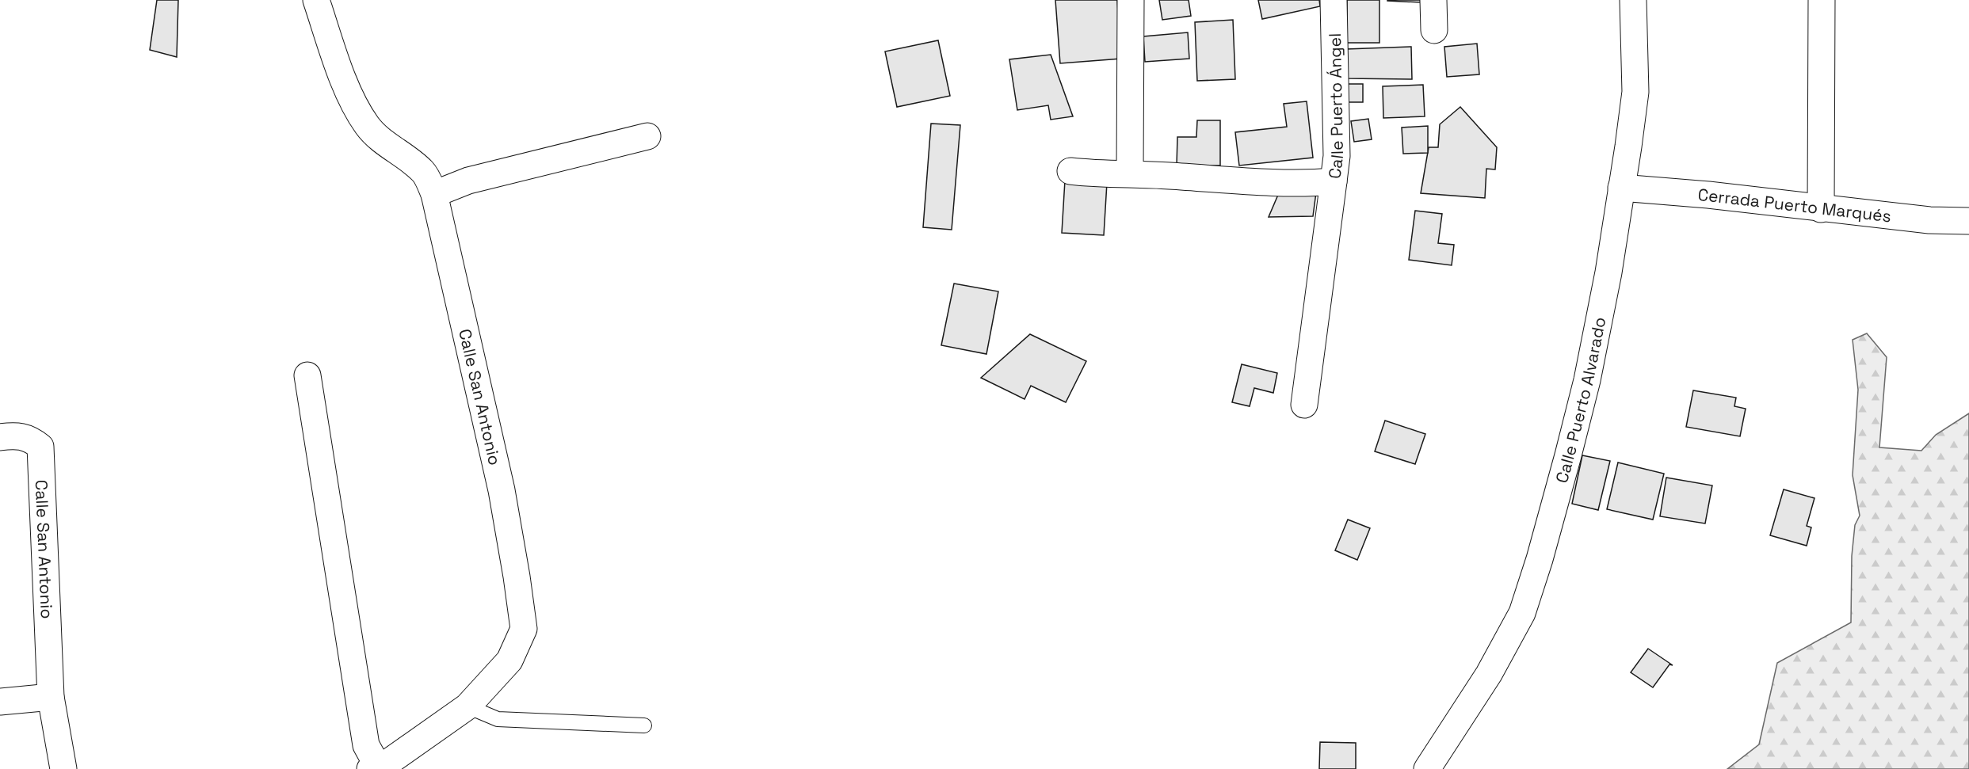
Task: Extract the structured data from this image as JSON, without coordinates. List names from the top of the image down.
{
  "streets": {
    "street": [
      "Calle Puerto Ángel",
      "Cerrada Puerto Marqués",
      "Calle San Antonio",
      "Calle Puerto Alvarado"
    ]
  },
  "crossings": [
    ["Cerrada Puerto Marqués", "Calle Puerto Alvarado"]
  ]
}
